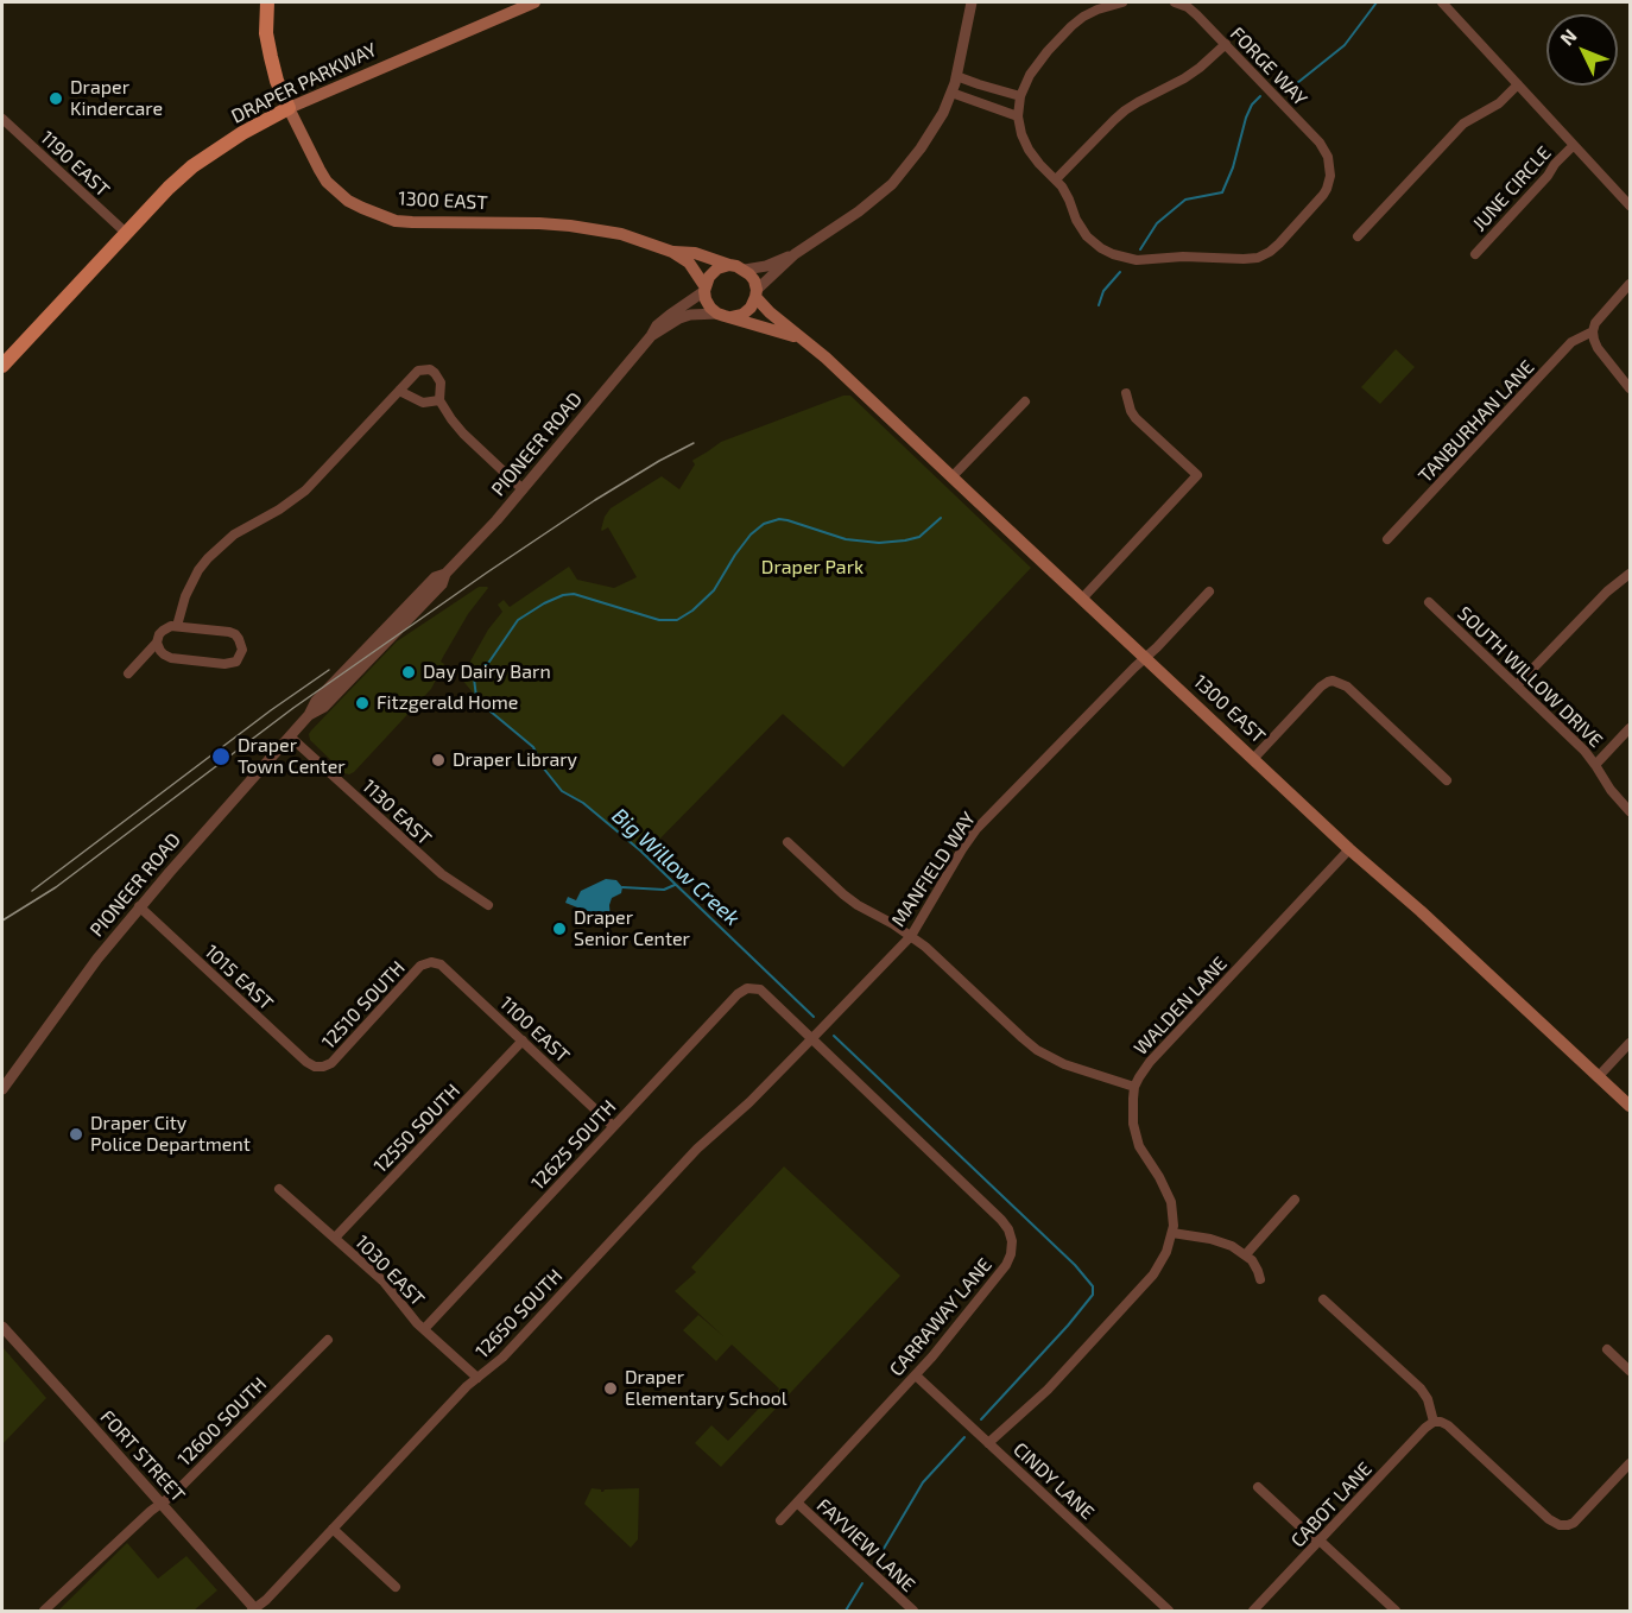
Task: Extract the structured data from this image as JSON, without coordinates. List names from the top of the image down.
{
  "streets": {
    "main road": ["DRAPER PARKWAY", "1300 EAST"],
    "street": [
      "FORGE WAY",
      "1190 EAST",
      "JUNE CIRCLE",
      "TANBURHAN LANE",
      "PIONEER ROAD",
      "SOUTH WILLOW DRIVE",
      "1130 EAST",
      "MANFIELD WAY",
      "1015 EAST",
      "12510 SOUTH",
      "WALDEN LANE",
      "1100 EAST",
      "12550 SOUTH",
      "12625 SOUTH",
      "1030 EAST",
      "12650 SOUTH",
      "CARRAWAY LANE",
      "12600 SOUTH",
      "FORT STREET",
      "CINDY LANE",
      "CABOT LANE",
      "FAYVIEW LANE"
    ]
  },
  "crossings": [
    ["DRAPER PARKWAY", "1190 EAST"],
    ["DRAPER PARKWAY", "1300 EAST"],
    ["1300 EAST", "PIONEER ROAD"],
    ["1300 EAST", "MANFIELD WAY"],
    ["1300 EAST", "WALDEN LANE"],
    ["PIONEER ROAD", "1130 EAST"],
    ["PIONEER ROAD", "1015 EAST"],
    ["MANFIELD WAY", "12650 SOUTH"],
    ["MANFIELD WAY", "CARRAWAY LANE"],
    ["1015 EAST", "12510 SOUTH"],
    ["12510 SOUTH", "1100 EAST"],
    ["WALDEN LANE", "CINDY LANE"],
    ["1100 EAST", "12550 SOUTH"],
    ["1100 EAST", "12625 SOUTH"],
    ["12550 SOUTH", "1030 EAST"],
    ["12625 SOUTH", "1030 EAST"],
    ["12625 SOUTH", "CARRAWAY LANE"],
    ["1030 EAST", "12650 SOUTH"],
    ["12650 SOUTH", "CARRAWAY LANE"],
    ["12650 SOUTH", "FORT STREET"],
    ["CARRAWAY LANE", "CINDY LANE"],
    ["CARRAWAY LANE", "FAYVIEW LANE"],
    ["12600 SOUTH", "FORT STREET"]
  ],
  "water": ["Big Willow Creek"],
  "parks": ["Draper Park"],
  "places": [
    "Draper Kindercare",
    "Day Dairy Barn",
    "Fitzgerald Home",
    "Draper Town Center",
    "Draper Library",
    "Draper Senior Center",
    "Draper City Police Department",
    "Draper Elementary School"
  ],
  "north": "top left"
}
